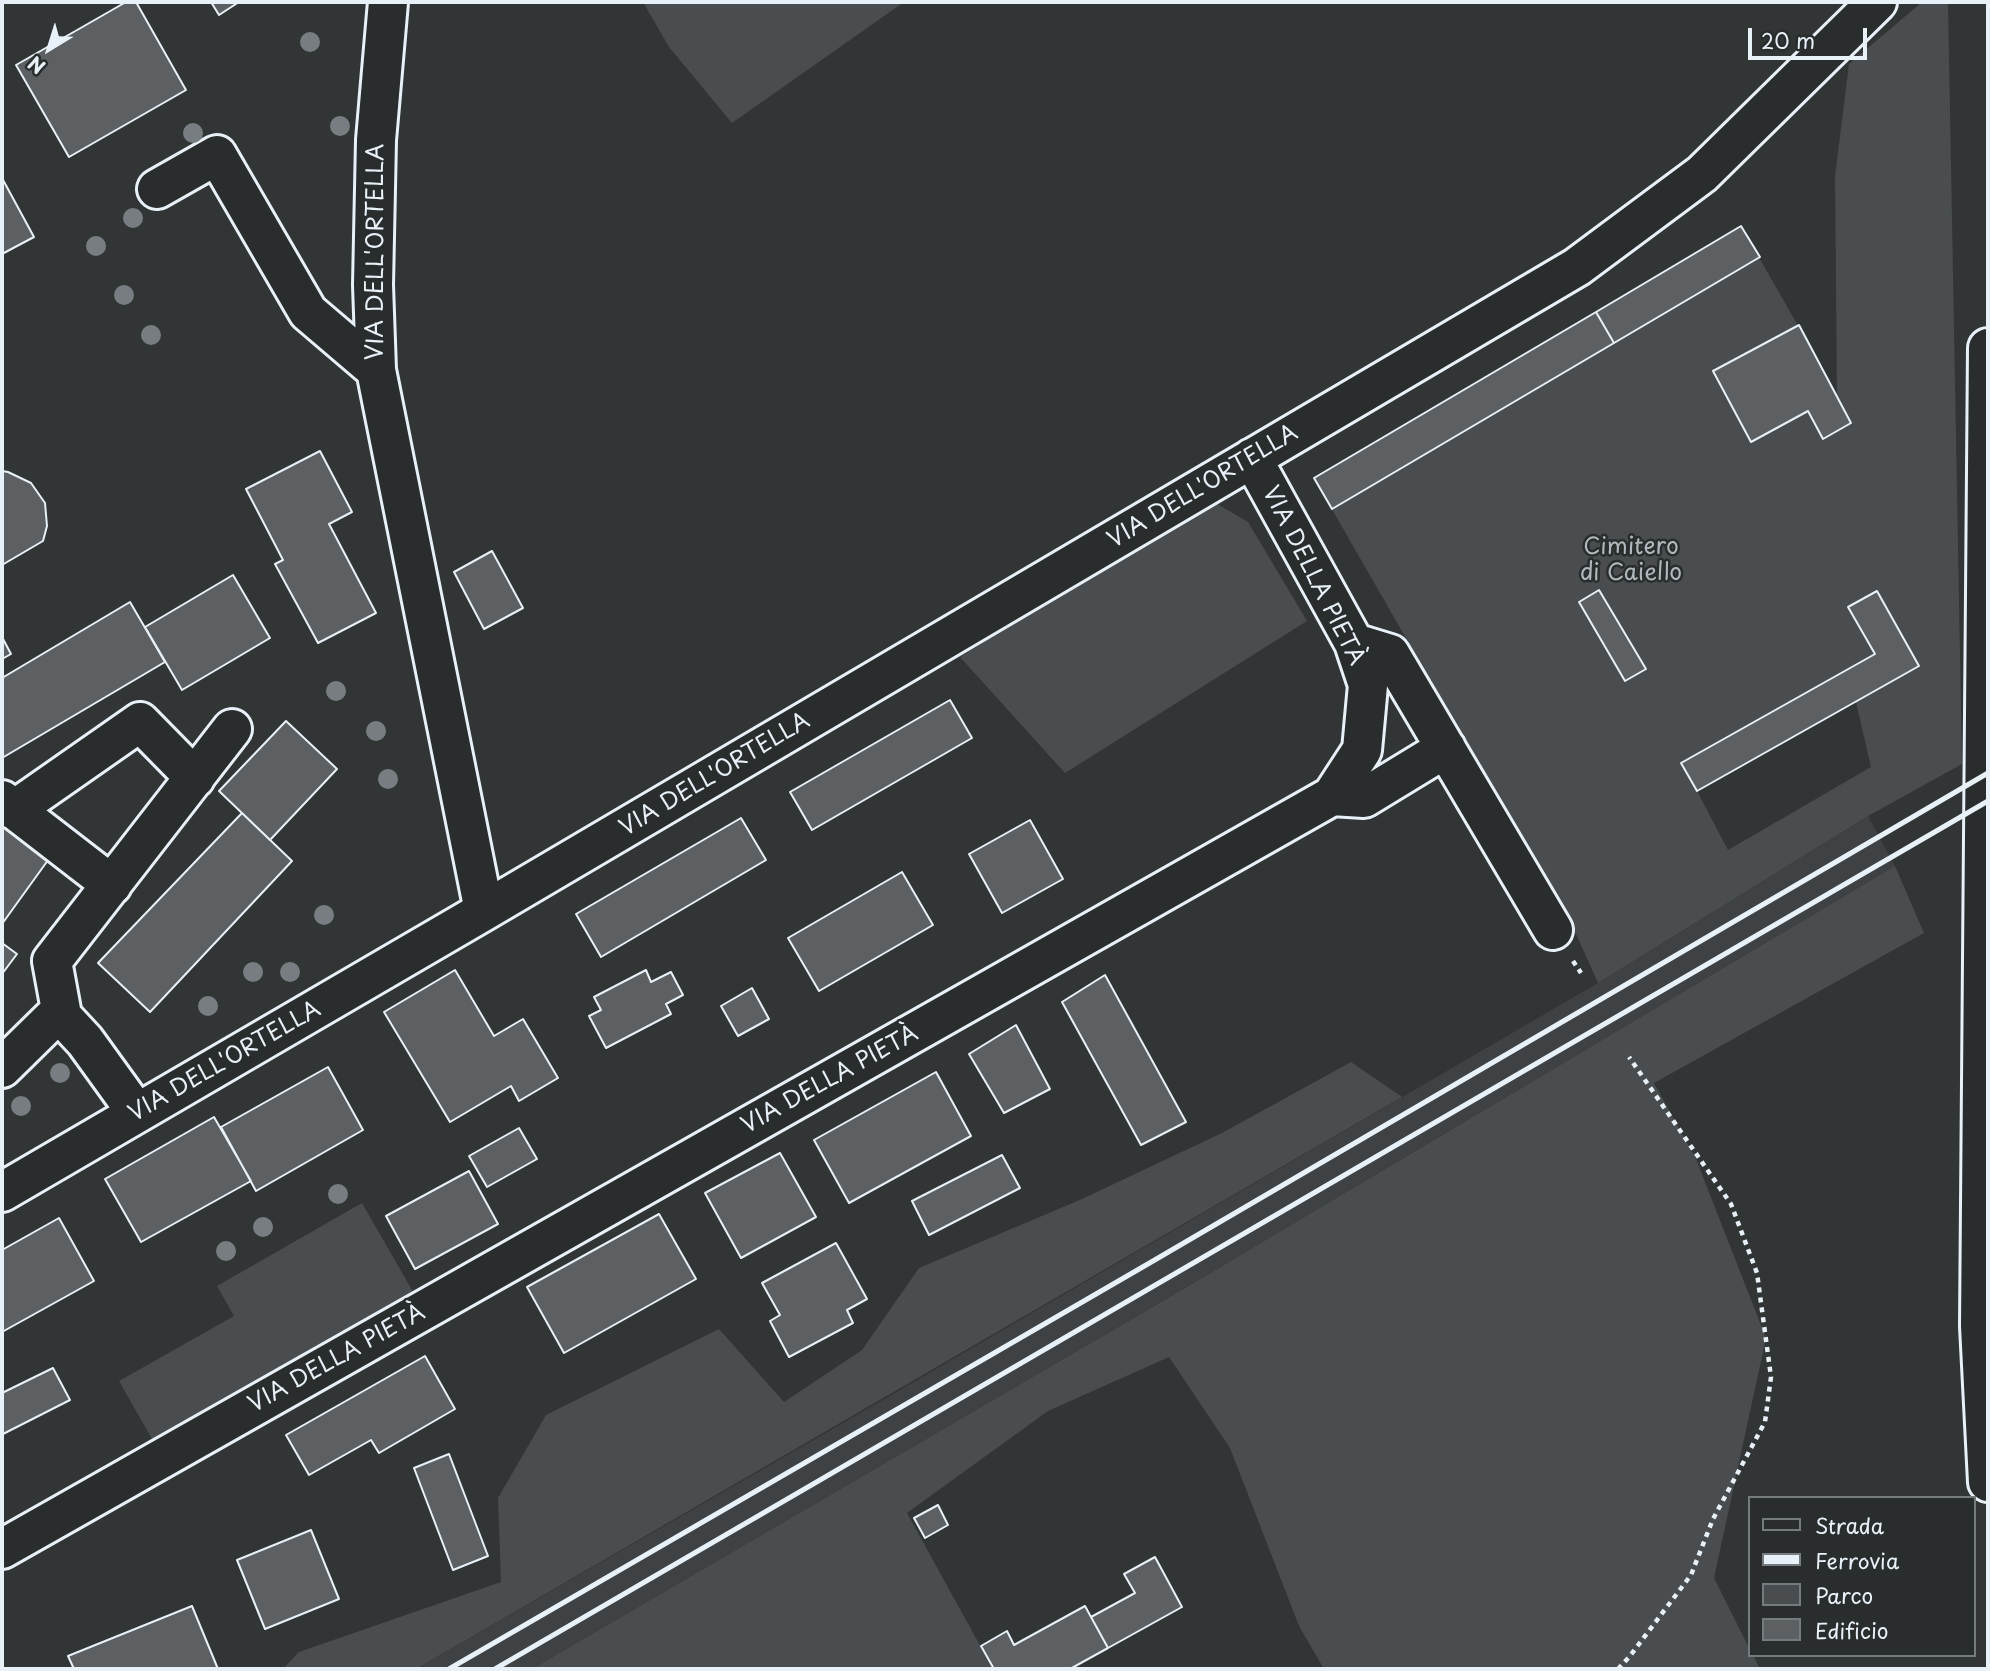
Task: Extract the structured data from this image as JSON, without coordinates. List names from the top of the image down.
{
  "streets": {
    "main road": ["VIA DELL'ORTELLA", "VIA DELLA PIETÀ"]
  },
  "crossings": [
    ["VIA DELL'ORTELLA", "VIA DELLA PIETÀ"]
  ],
  "parks": ["Cimitero di Caiello"],
  "legend": [
    "Strada",
    "Ferrovia",
    "Parco",
    "Edificio"
  ],
  "scale_bar": "20 m",
  "north": "bottom left"
}
